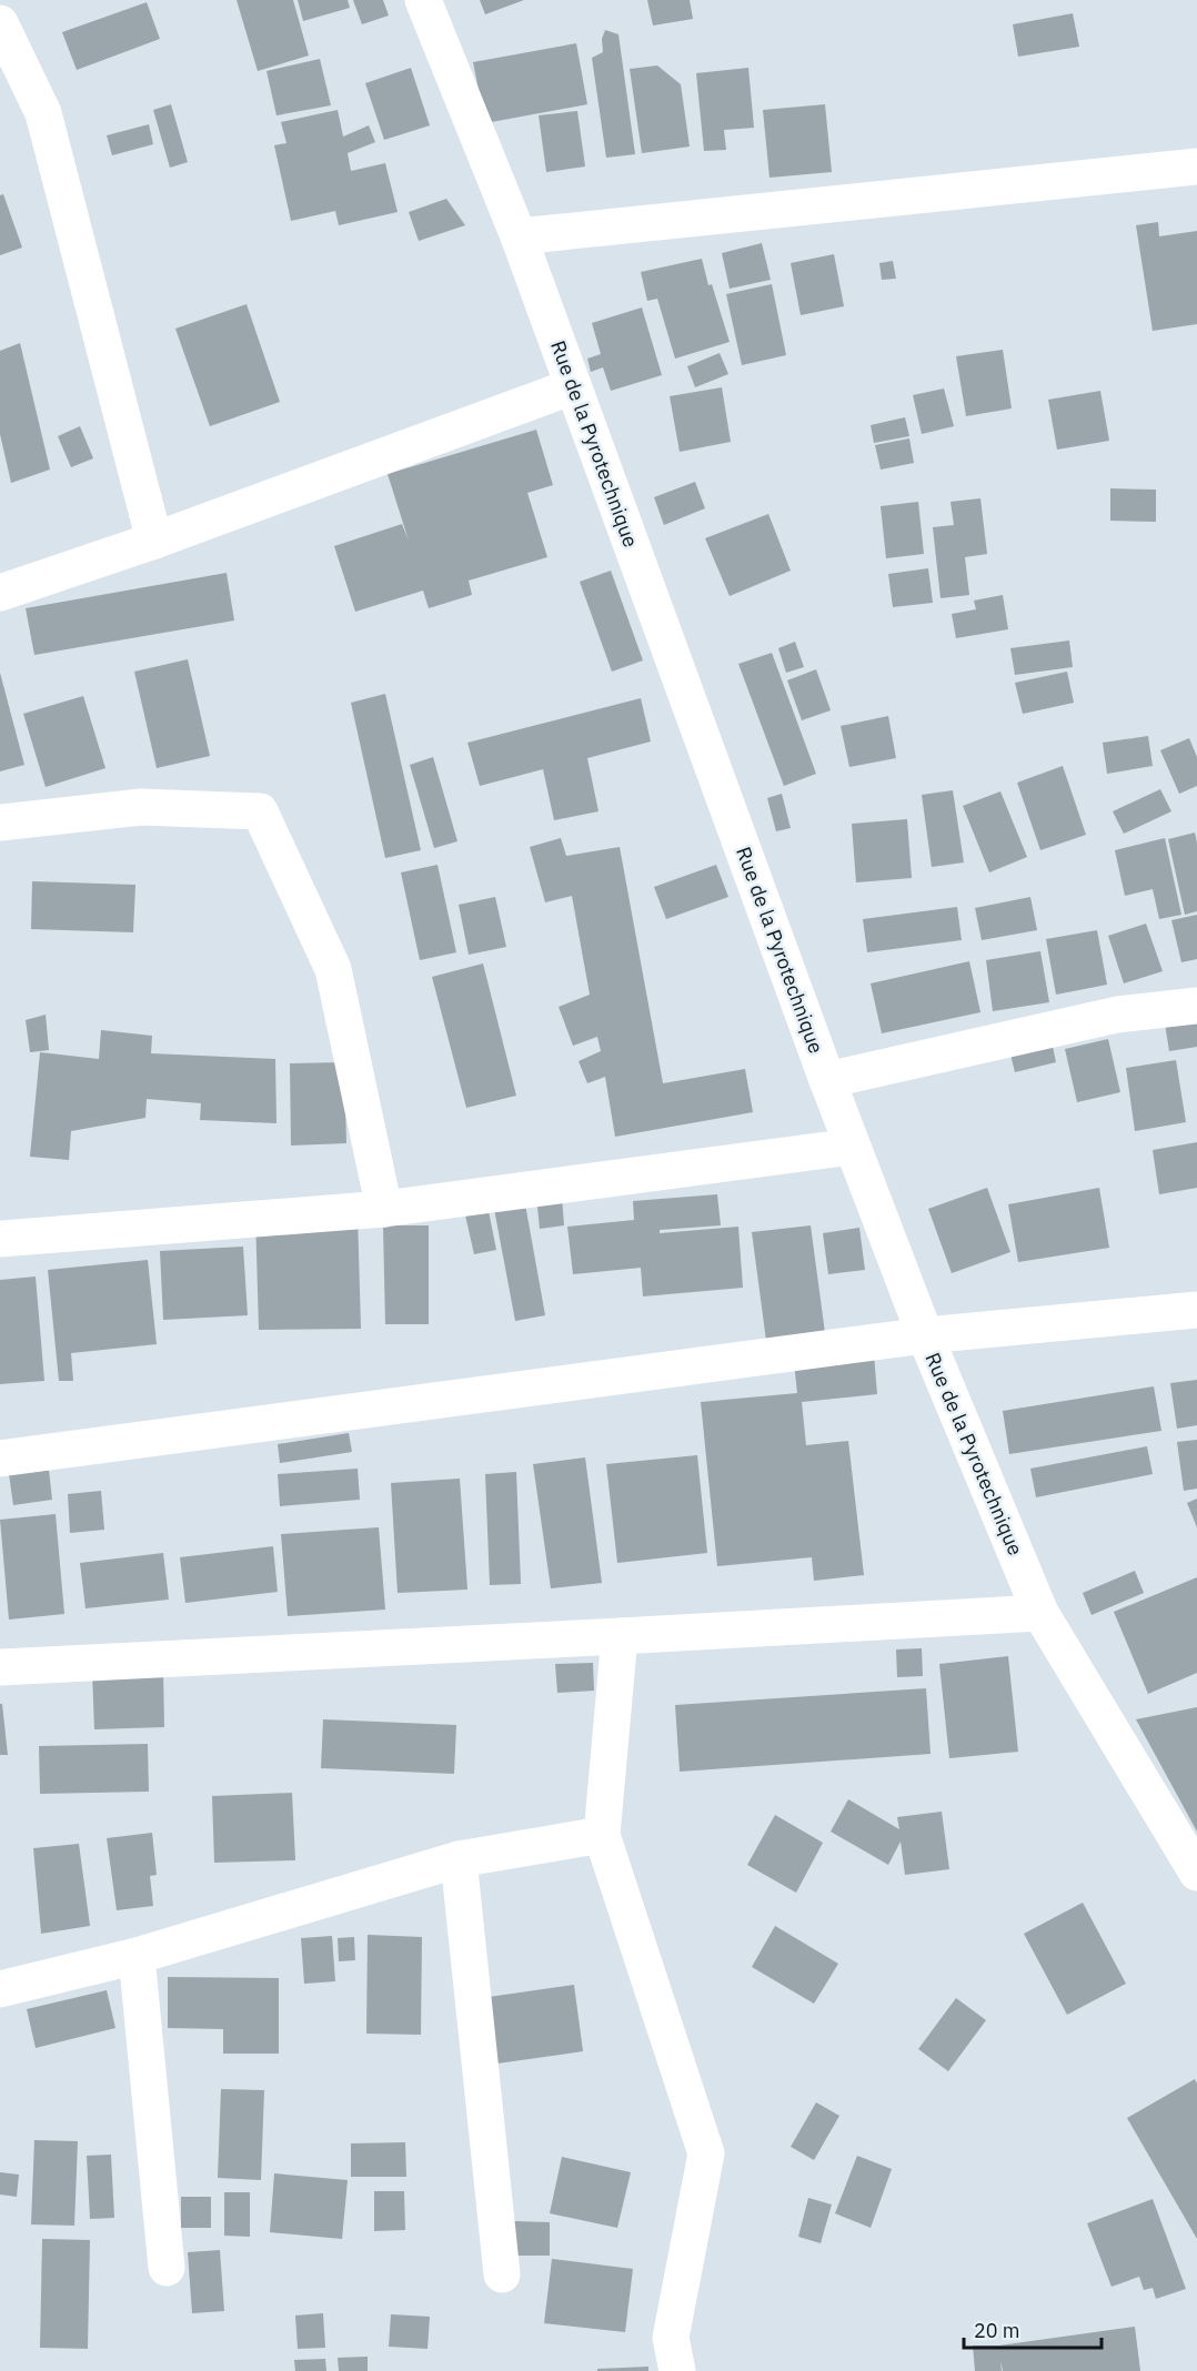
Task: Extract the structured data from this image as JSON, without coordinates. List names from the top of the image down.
{
  "streets": {
    "street": ["Rue de la Pyrotechnique"]
  },
  "scale_bar": "20 m"
}
